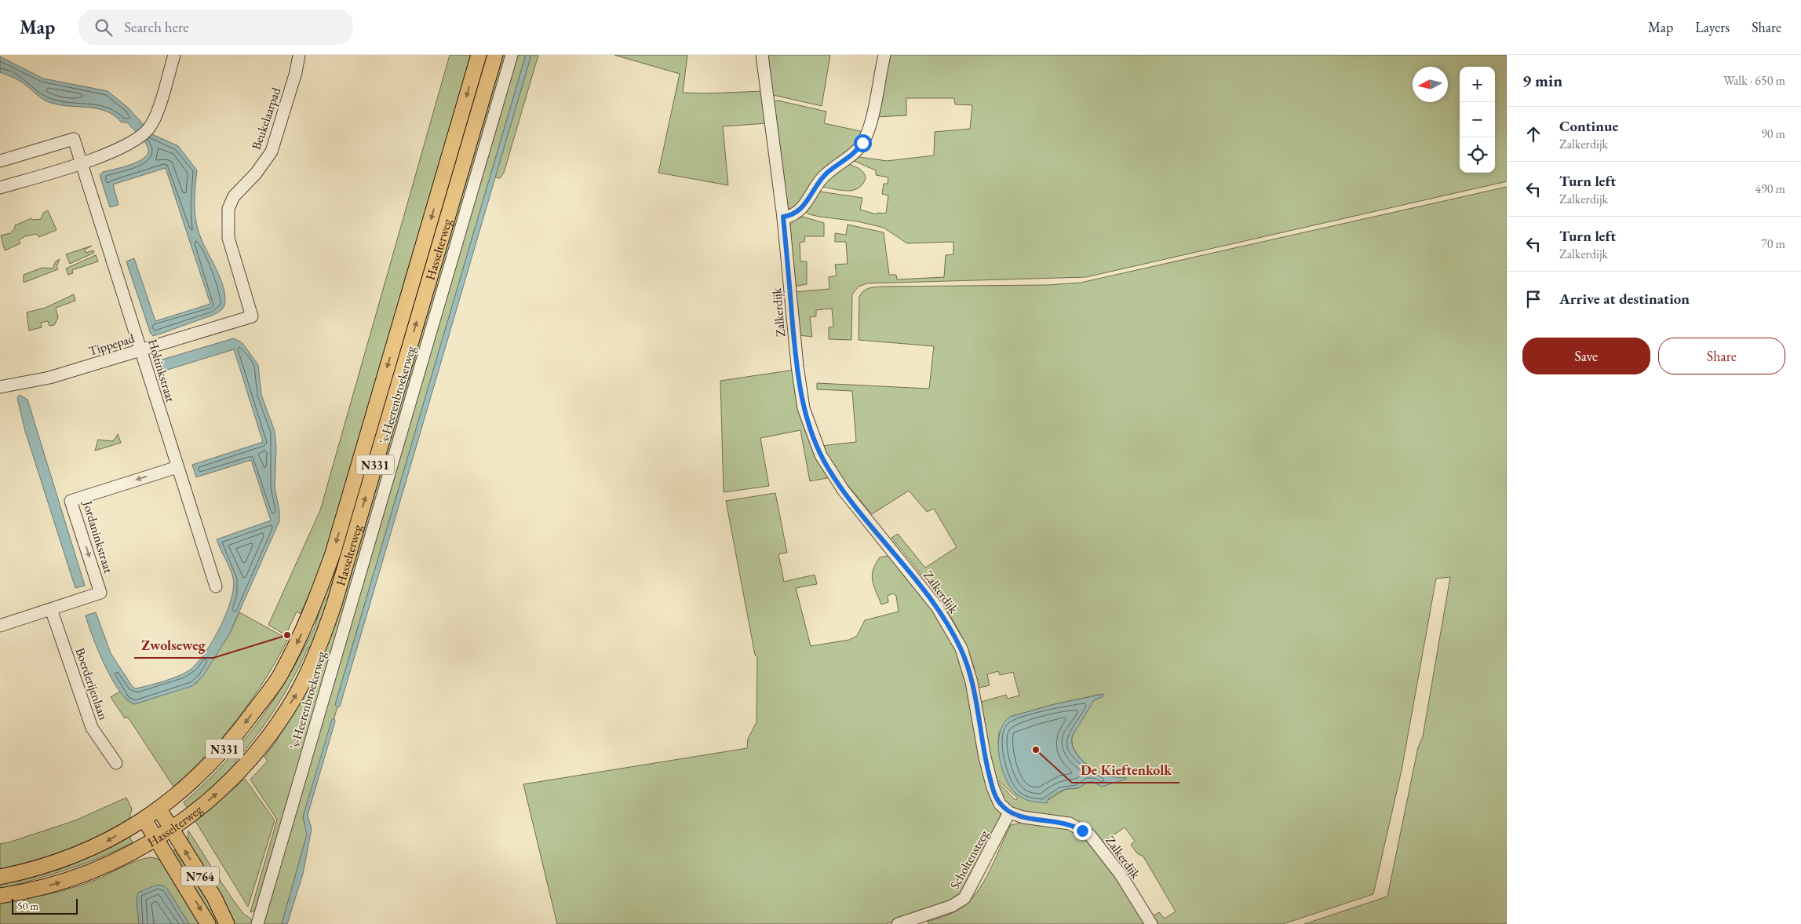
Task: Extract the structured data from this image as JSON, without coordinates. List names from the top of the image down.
{
  "streets": {
    "main road": ["Hasselterweg", "N331", "N764"],
    "street": [
      "Beukelaarpad",
      "Zalkerdijk",
      "Tippepad",
      "Holtinkstraat",
      "'s-Heerenbroekerweg",
      "Jordaninkstraat",
      "Boerderijenlaan",
      "Scholtensteeg"
    ]
  },
  "crossings": [
    ["Beukelaarpad", "Tippepad"],
    ["Hasselterweg", "N764"],
    ["Zalkerdijk", "Scholtensteeg"],
    ["Tippepad", "Holtinkstraat"],
    ["Holtinkstraat", "Jordaninkstraat"],
    ["Jordaninkstraat", "Boerderijenlaan"]
  ],
  "places": ["Zwolseweg", "De Kieftenkolk"],
  "scale_bar": "50 m",
  "north": "left",
  "page": {
    "header": "Map",
    "search": "Search here",
    "nav": ["Map", "Layers", "Share"],
    "heading": ["9 min", "Walk · 650 m"],
    "map_buttons": ["+", "−"],
    "list": [
      ["Continue", "Zalkerdijk", "90 m"],
      ["Turn left", "Zalkerdijk", "490 m"],
      ["Turn left", "Zalkerdijk", "70 m"],
      "Arrive at destination"
    ],
    "buttons": ["Save", "Share"],
    "scale": "50 m"
  }
}
